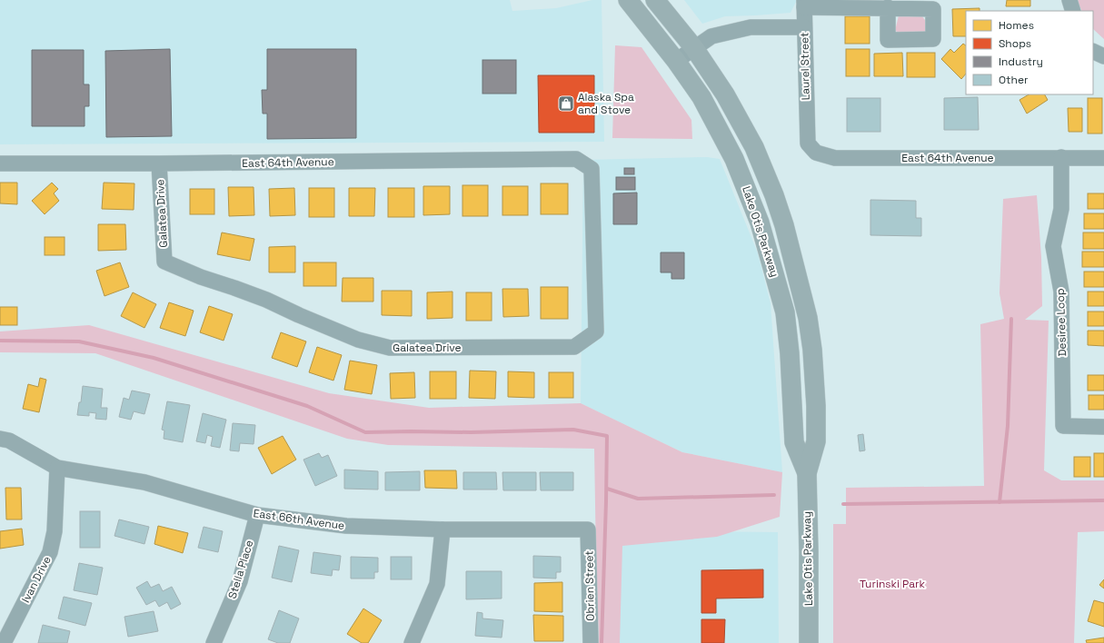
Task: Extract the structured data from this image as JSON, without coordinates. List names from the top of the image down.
{
  "streets": {
    "main road": ["Lake Otis Parkway"],
    "street": [
      "Laurel Street",
      "East 64th Avenue",
      "Galatea Drive",
      "Desiree Loop",
      "East 66th Avenue",
      "Stella Place",
      "Ivan Drive",
      "Obrien Street"
    ]
  },
  "crossings": [
    ["Laurel Street", "East 64th Avenue"],
    ["East 64th Avenue", "Galatea Drive"],
    ["East 64th Avenue", "Desiree Loop"],
    ["East 66th Avenue", "Stella Place"],
    ["East 66th Avenue", "Ivan Drive"],
    ["East 66th Avenue", "Obrien Street"]
  ],
  "parks": ["Turinski Park"],
  "places": {
    "shop": ["Alaska Spa and Stove"]
  },
  "legend": [
    "Homes",
    "Shops",
    "Industry",
    "Other"
  ]
}
